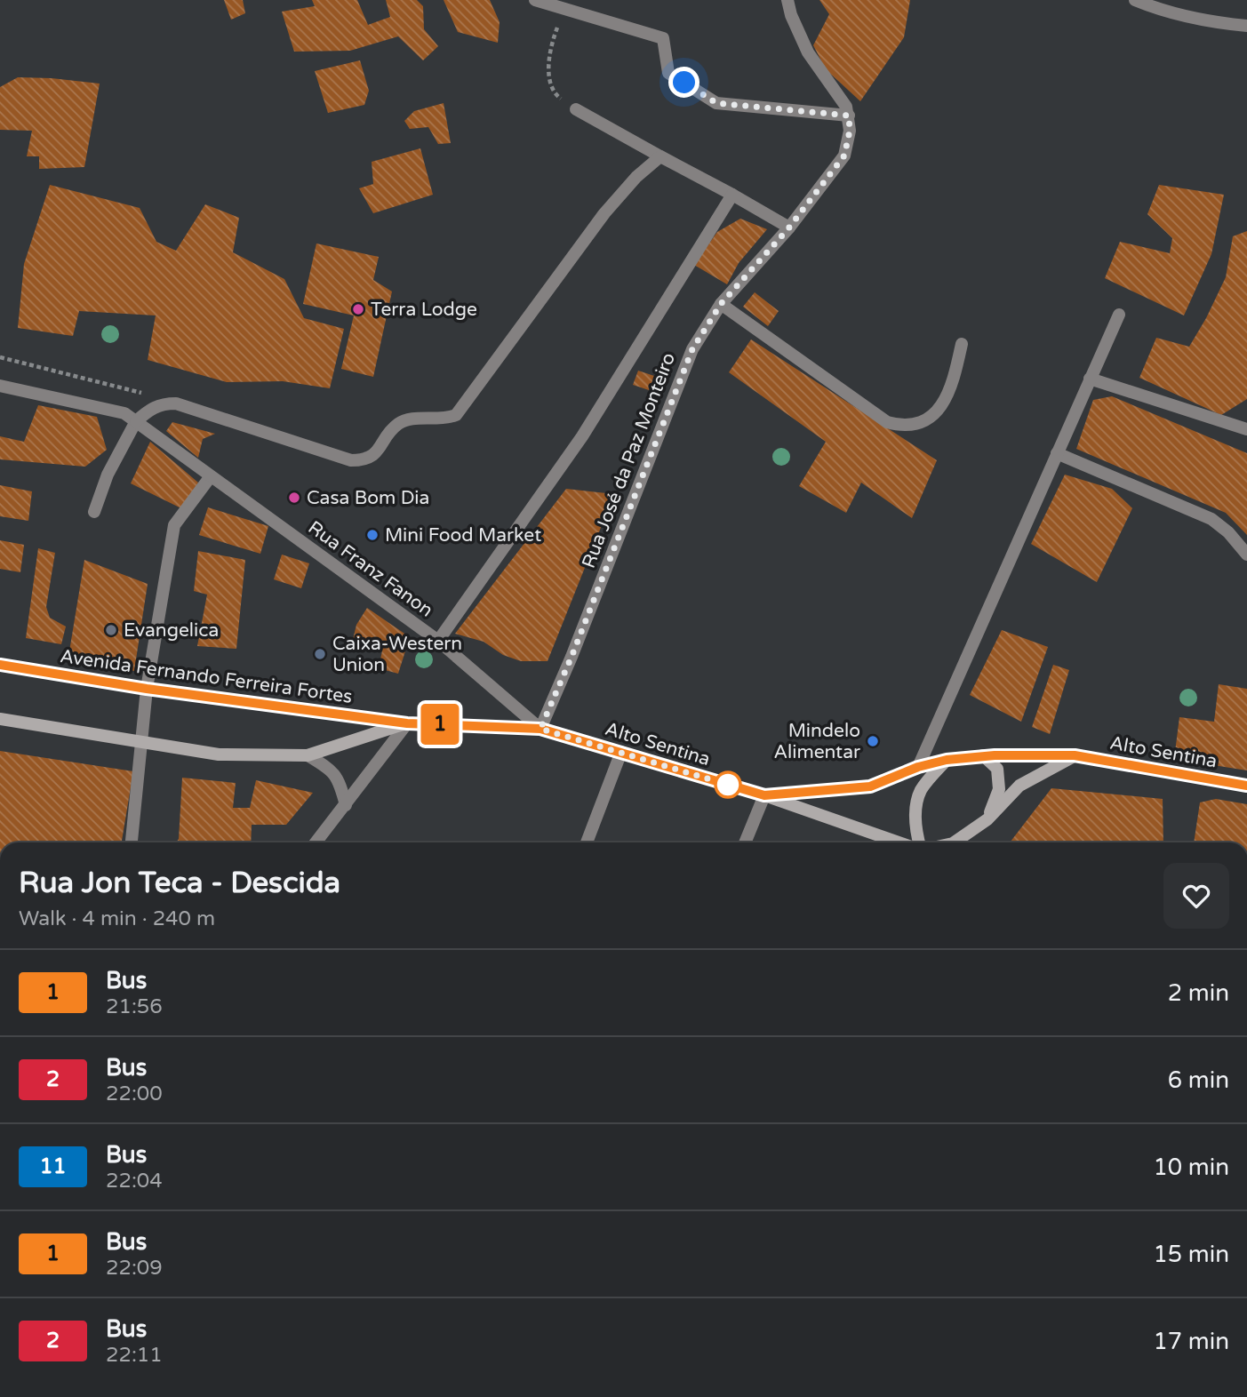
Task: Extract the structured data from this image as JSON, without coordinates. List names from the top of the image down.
{
  "streets": {
    "main road": ["Avenida Fernando Ferreira Fortes", "Alto Sentina"],
    "street": ["Rua José da Paz Monteiro", "Rua Franz Fanon"]
  },
  "crossings": [
    ["Rua José da Paz Monteiro", "Rua Franz Fanon"],
    ["Rua José da Paz Monteiro", "Avenida Fernando Ferreira Fortes"],
    ["Rua José da Paz Monteiro", "Alto Sentina"],
    ["Rua Franz Fanon", "Avenida Fernando Ferreira Fortes"],
    ["Rua Franz Fanon", "Alto Sentina"],
    ["Avenida Fernando Ferreira Fortes", "Alto Sentina"]
  ],
  "places": [
    "Terra Lodge",
    "Casa Bom Dia",
    "Mini Food Market",
    "Evangelica",
    "Caixa-Western Union",
    "Mindelo Alimentar"
  ],
  "lines": ["bus line 1"],
  "page": {
    "on_map": "1",
    "heading": ["Rua Jon Teca - Descida", "Walk · 4 min · 240 m"],
    "list": [
      {
        "mark": "1",
        "name": "Bus",
        "note": "21:56",
        "value": "2 min"
      },
      {
        "mark": "2",
        "name": "Bus",
        "note": "22:00",
        "value": "6 min"
      },
      {
        "mark": "11",
        "name": "Bus",
        "note": "22:04",
        "value": "10 min"
      },
      {
        "mark": "1",
        "name": "Bus",
        "note": "22:09",
        "value": "15 min"
      },
      {
        "mark": "2",
        "name": "Bus",
        "note": "22:11",
        "value": "17 min"
      }
    ]
  }
}
